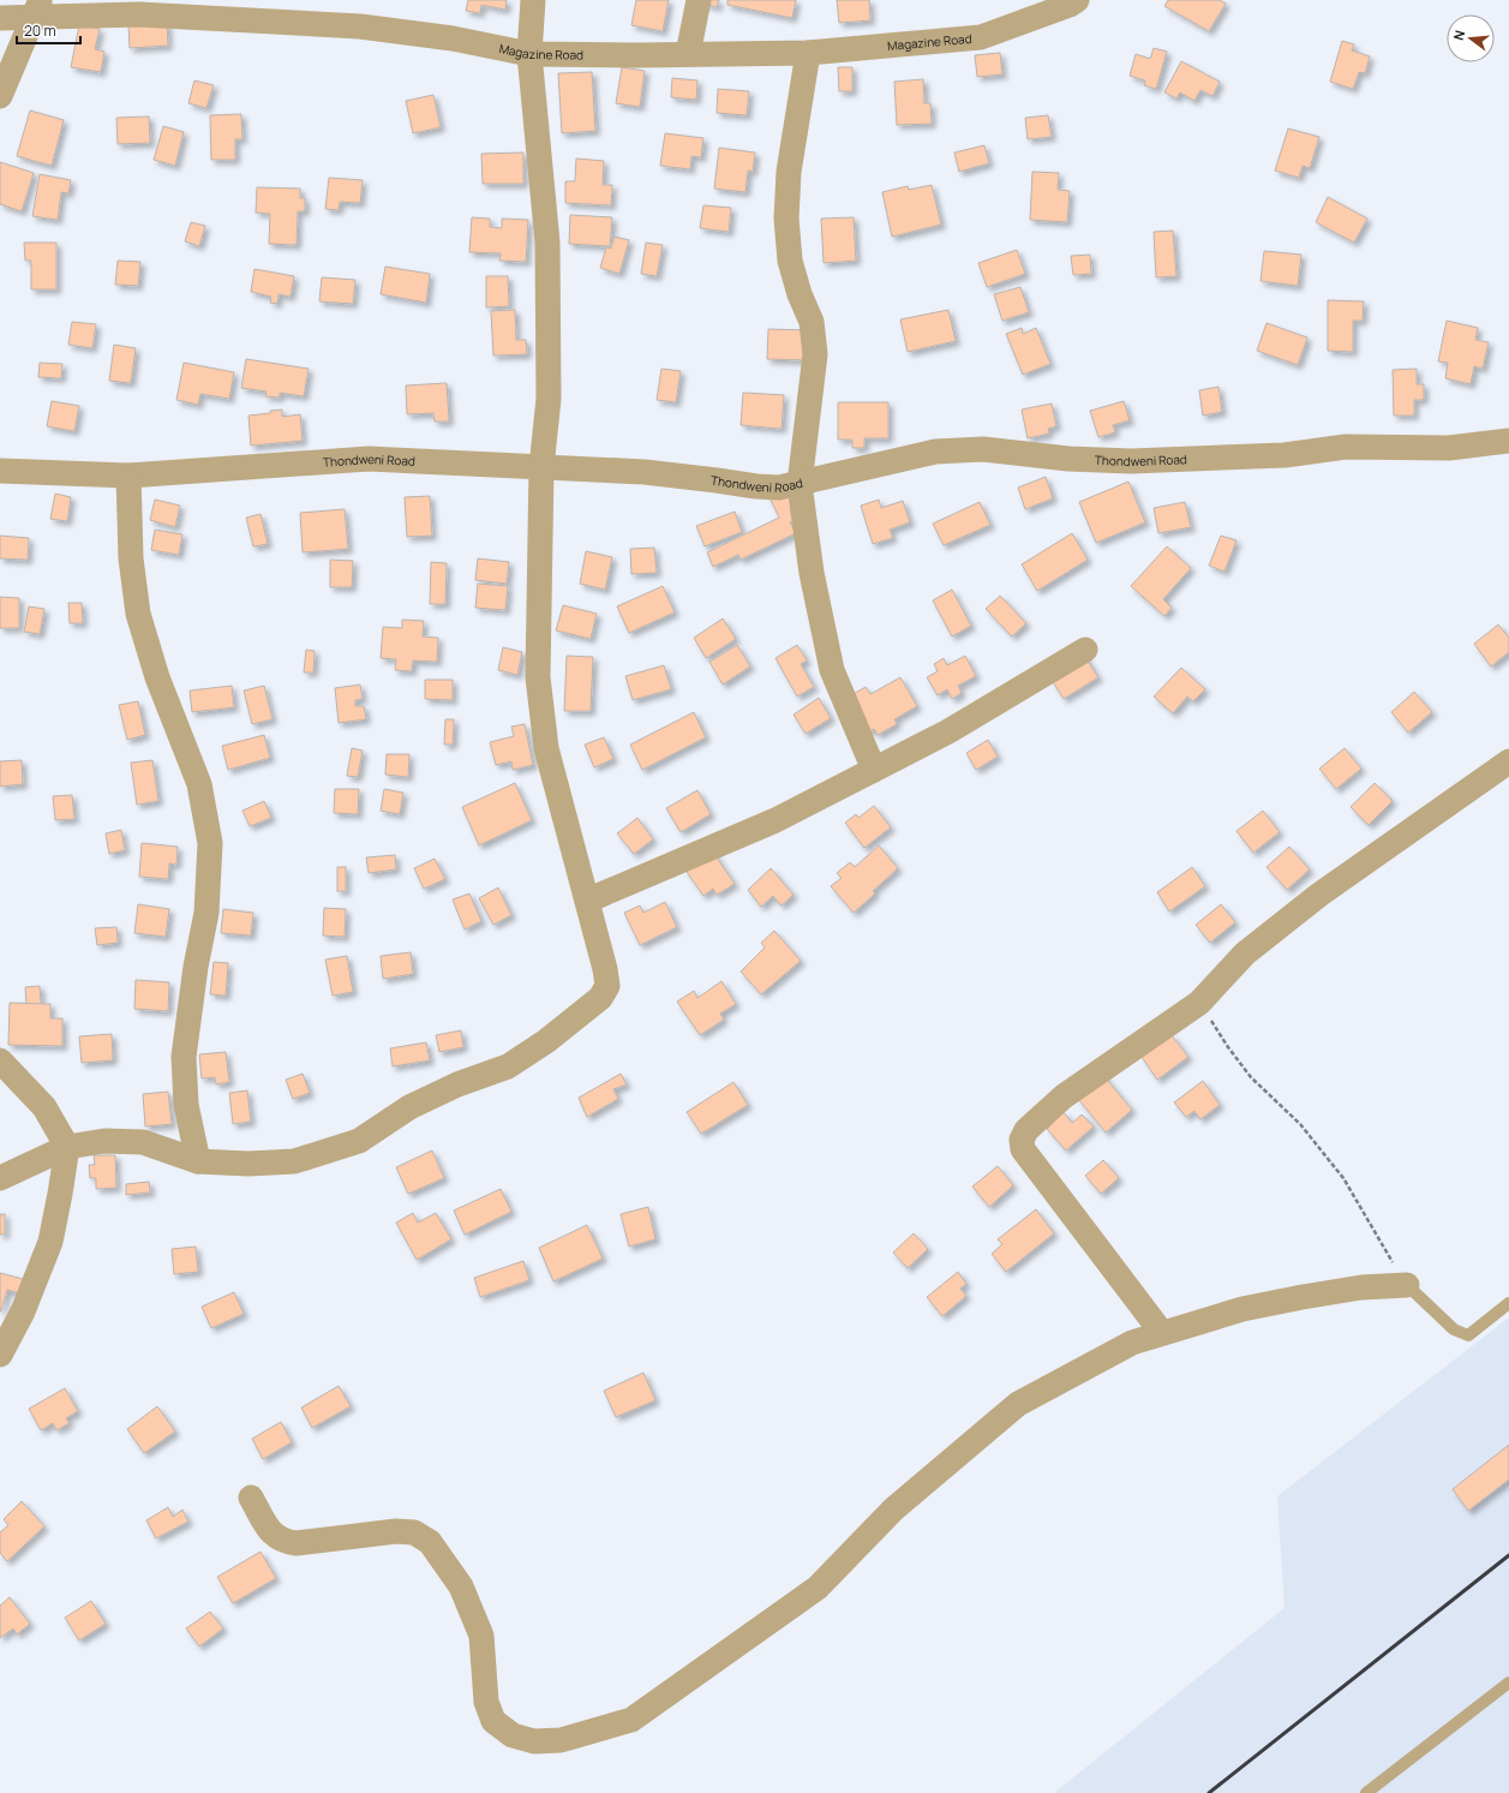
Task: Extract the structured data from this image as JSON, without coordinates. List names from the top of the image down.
{
  "streets": {
    "street": ["Magazine Road", "Thondweni Road"]
  },
  "scale_bar": "20 m",
  "north": "left"
}
